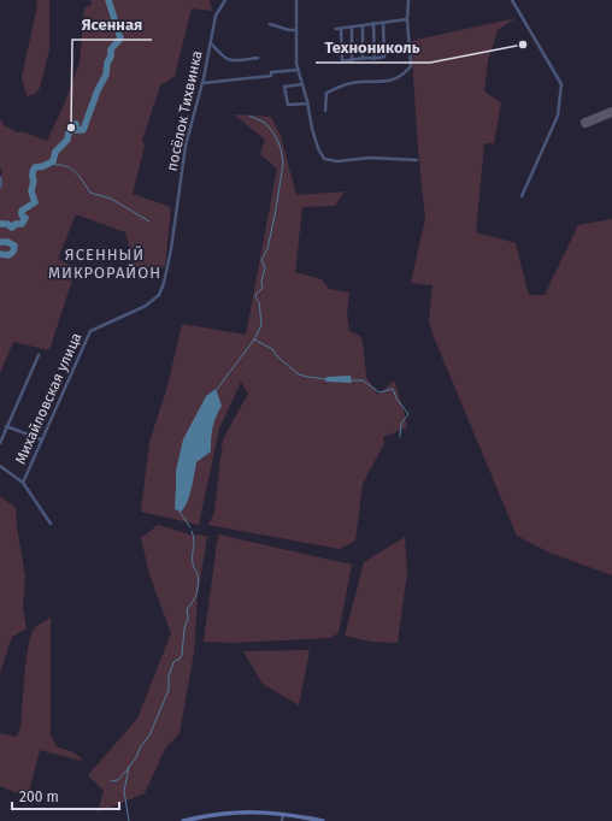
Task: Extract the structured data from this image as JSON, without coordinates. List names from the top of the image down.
{
  "streets": {
    "street": ["посёлок Тихвинка", "Михайловская улица"]
  },
  "crossings": [
    ["посёлок Тихвинка", "Михайловская улица"]
  ],
  "districts": ["ЯСЕННЫЙ МИКРОРАЙОН"],
  "places": ["Технониколь", "Ясенная"],
  "scale_bar": "200 m"
}
